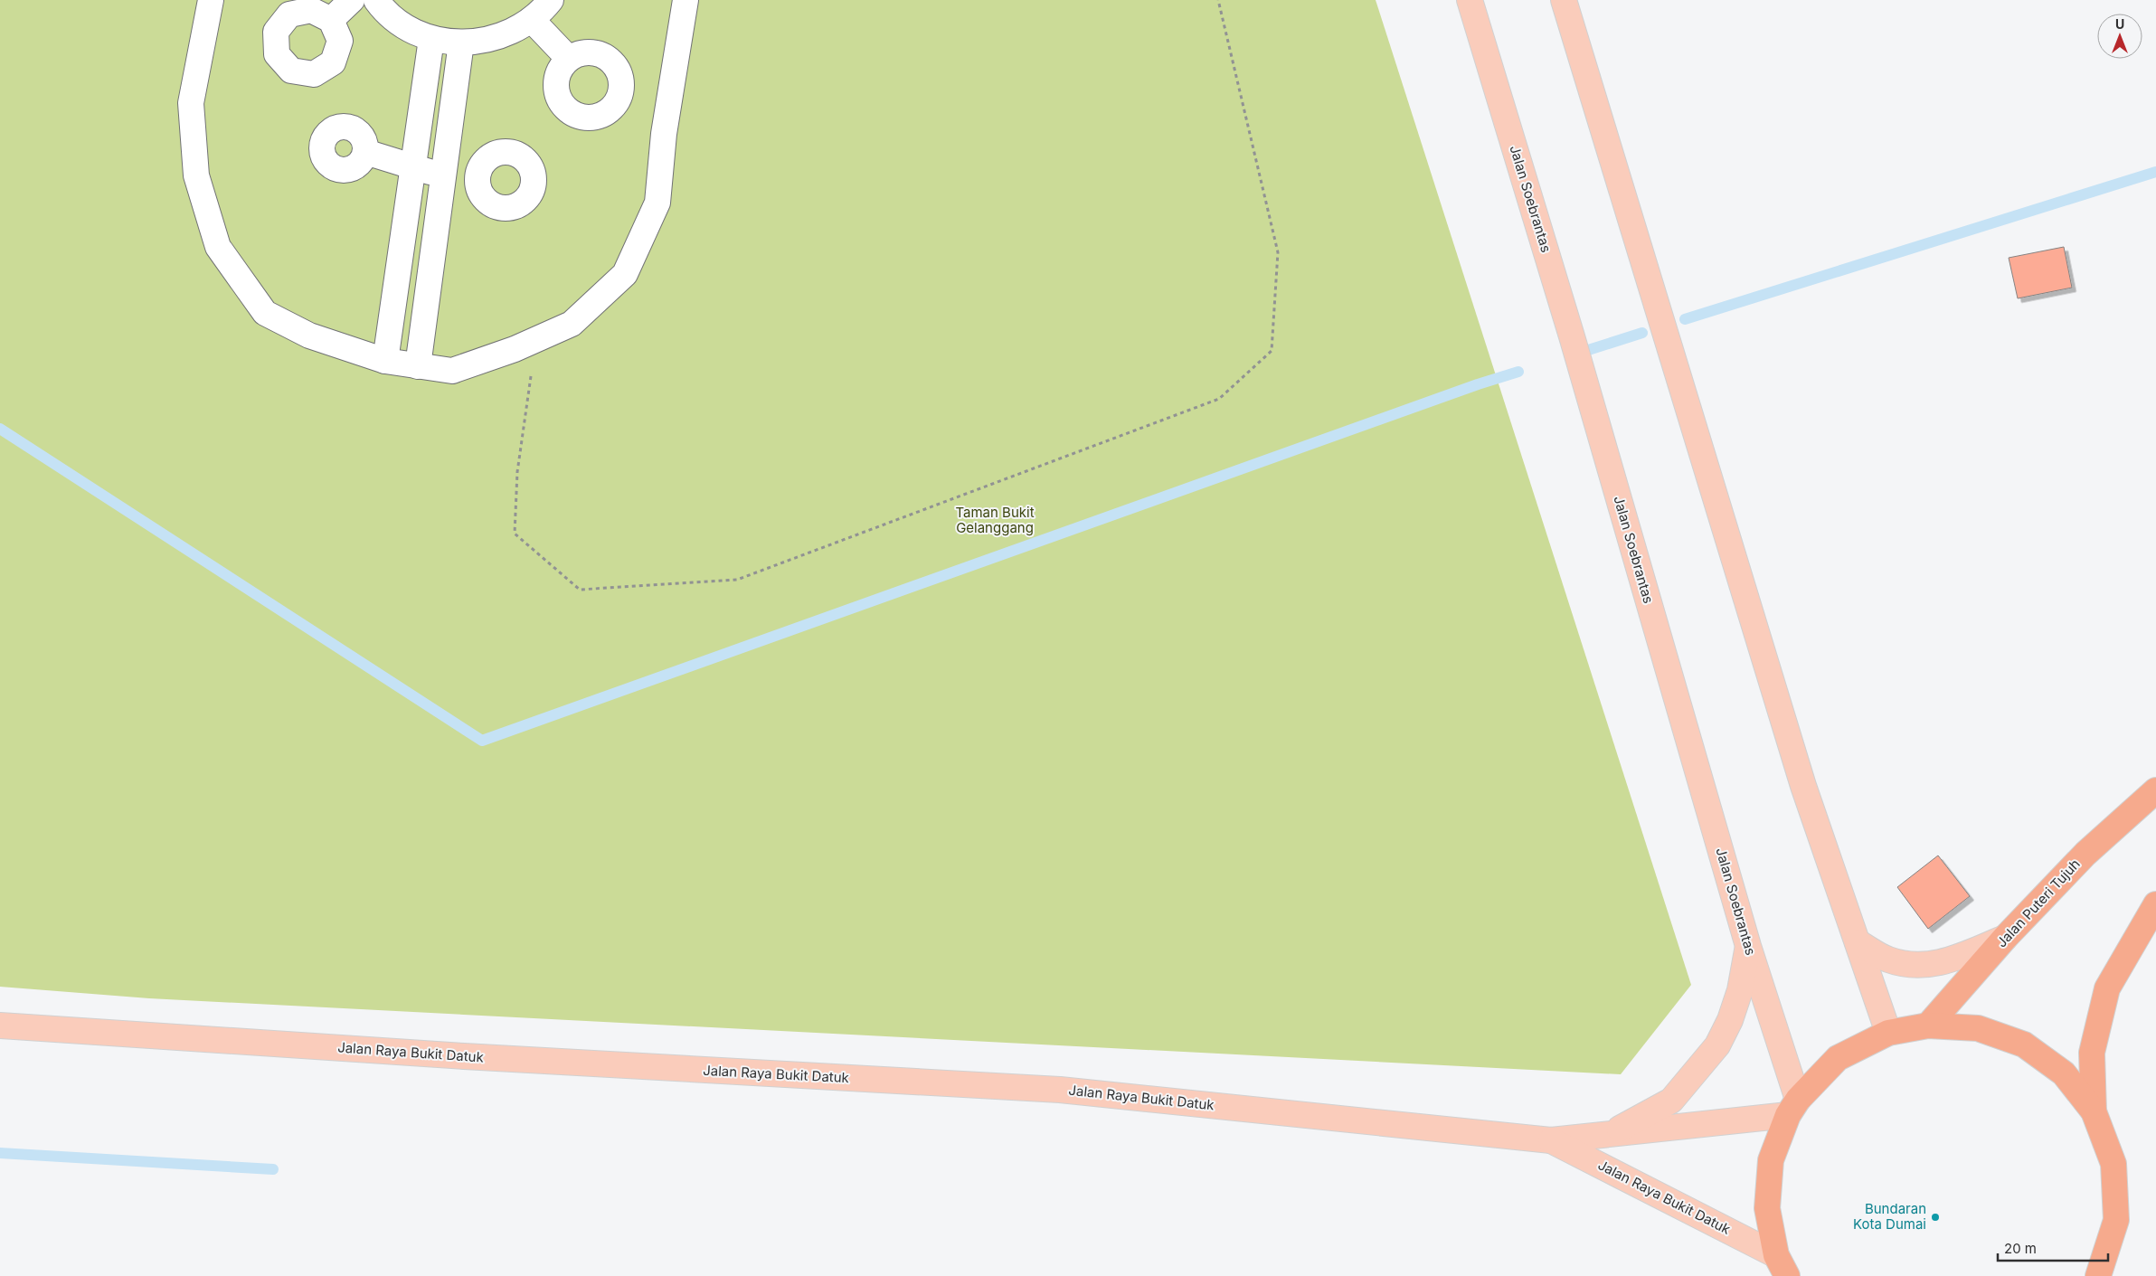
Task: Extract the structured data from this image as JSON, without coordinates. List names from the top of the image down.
{
  "streets": {
    "highway": ["Jalan Puteri Tujuh"],
    "main road": ["Jalan Soebrantas", "Jalan Raya Bukit Datuk"]
  },
  "crossings": [
    ["Jalan Soebrantas", "Jalan Raya Bukit Datuk"]
  ],
  "parks": ["Taman Bukit Gelanggang"],
  "places": ["Bundaran Kota Dumai"],
  "scale_bar": "20 m",
  "north": "top"
}
